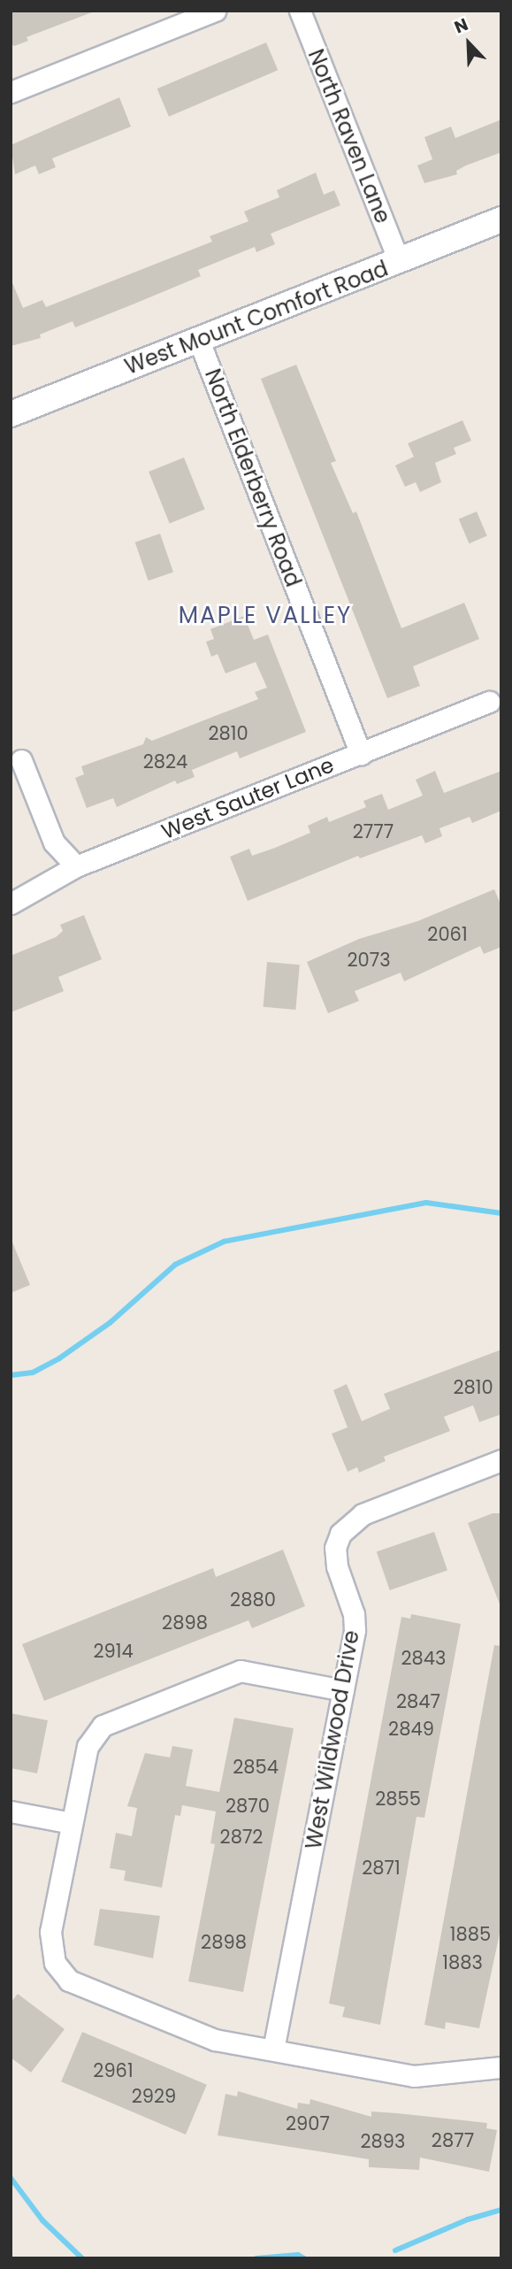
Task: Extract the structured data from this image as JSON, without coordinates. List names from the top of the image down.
{
  "streets": {
    "street": [
      "North Raven Lane",
      "West Mount Comfort Road",
      "North Elderberry Road",
      "West Sauter Lane",
      "West Wildwood Drive"
    ]
  },
  "crossings": [
    ["North Raven Lane", "West Mount Comfort Road"],
    ["West Mount Comfort Road", "North Elderberry Road"],
    ["North Elderberry Road", "West Sauter Lane"]
  ],
  "districts": ["MAPLE VALLEY"],
  "house_numbers": [
    "2810",
    "2824",
    "2777",
    "2061",
    "2073",
    "2810",
    "2880",
    "2898",
    "2914",
    "2843",
    "2847",
    "2849",
    "2854",
    "2855",
    "2870",
    "2872",
    "2871",
    "1885",
    "2898",
    "1883",
    "2961",
    "2929",
    "2907",
    "2877",
    "2893"
  ],
  "north": "top left"
}
